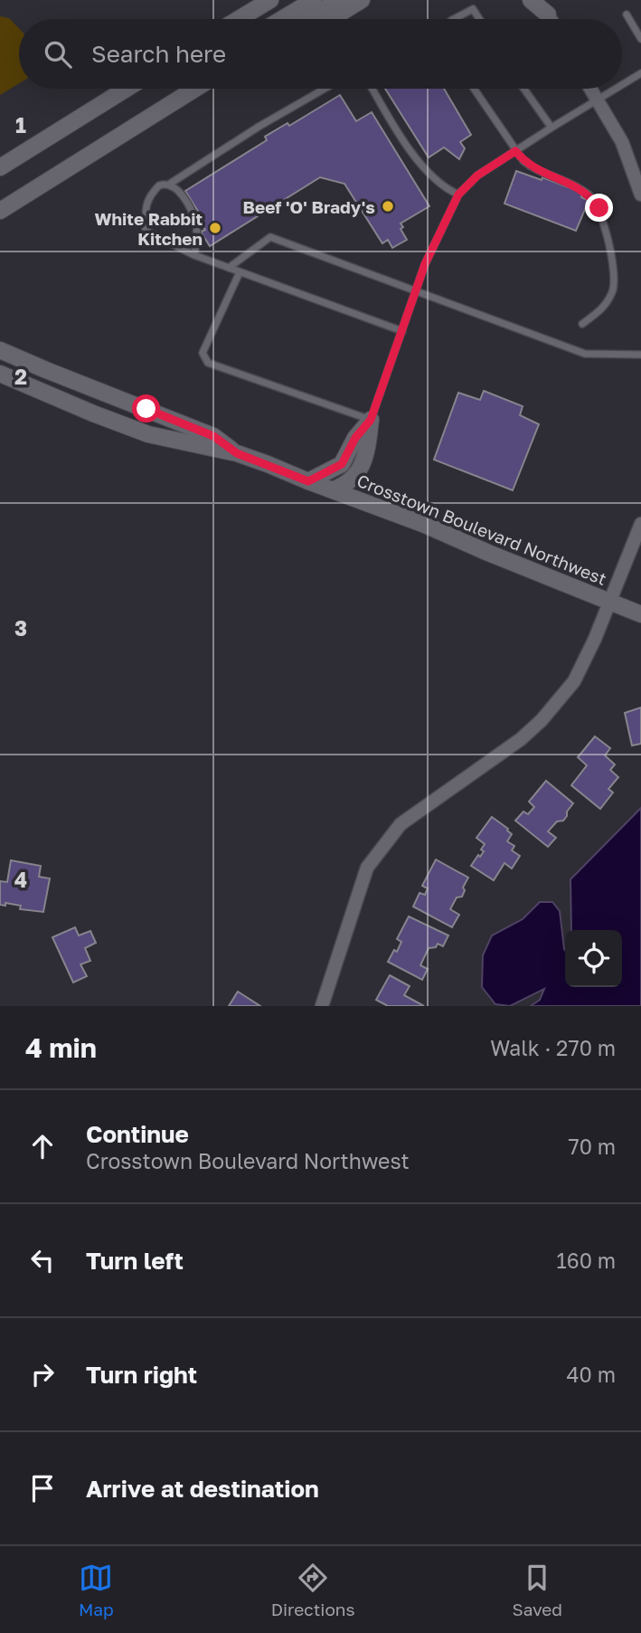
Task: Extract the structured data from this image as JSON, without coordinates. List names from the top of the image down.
{
  "streets": {
    "street": ["Crosstown Boulevard Northwest"]
  },
  "places": ["Beef 'O' Brady's", "White Rabbit Kitchen"],
  "page": {
    "search": "Search here",
    "heading": ["4 min", "Walk · 270 m"],
    "list": [
      ["Continue", "Crosstown Boulevard Northwest", "70 m"],
      ["Turn left", "160 m"],
      ["Turn right", "40 m"],
      "Arrive at destination"
    ],
    "nav": ["Map", "Directions", "Saved"]
  },
  "grid": {
    "rows": [
      "1",
      "2",
      "3",
      "4"
    ]
  }
}
